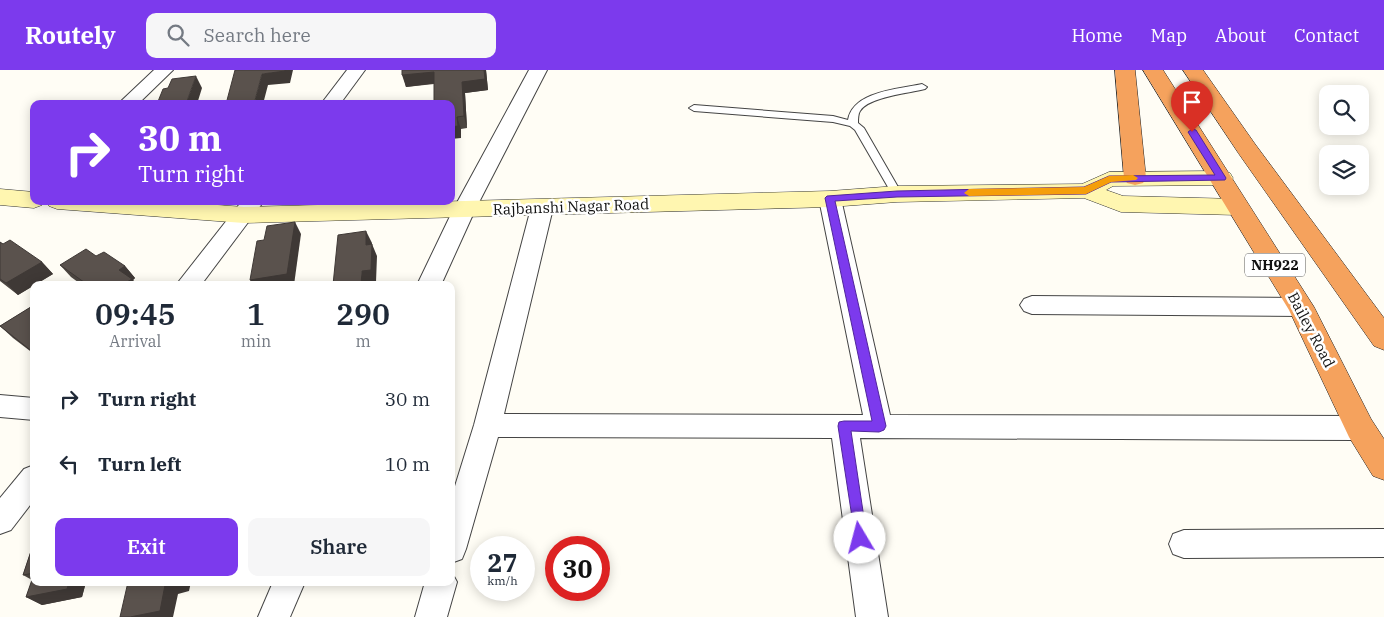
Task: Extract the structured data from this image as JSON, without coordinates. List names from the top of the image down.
{
  "streets": {
    "highway": ["NH922", "Bailey Road"],
    "street": ["Rajbanshi Nagar Road"]
  },
  "crossings": [
    ["Rajbanshi Nagar Road", "Bailey Road"]
  ],
  "page": {
    "header": "Routely",
    "search": "Search here",
    "nav": [
      "Home",
      "Map",
      "About",
      "Contact"
    ],
    "turn": ["30 m", "Turn right"],
    "eta": [
      "09:45",
      "Arrival",
      "1",
      "min",
      "290",
      "m"
    ],
    "list": [
      {
        "name": "Turn right",
        "value": "30 m"
      },
      {
        "name": "Turn left",
        "value": "10 m"
      }
    ],
    "buttons": ["Exit", "Share"],
    "speed": "27 km/h",
    "limit": "30"
  }
}
